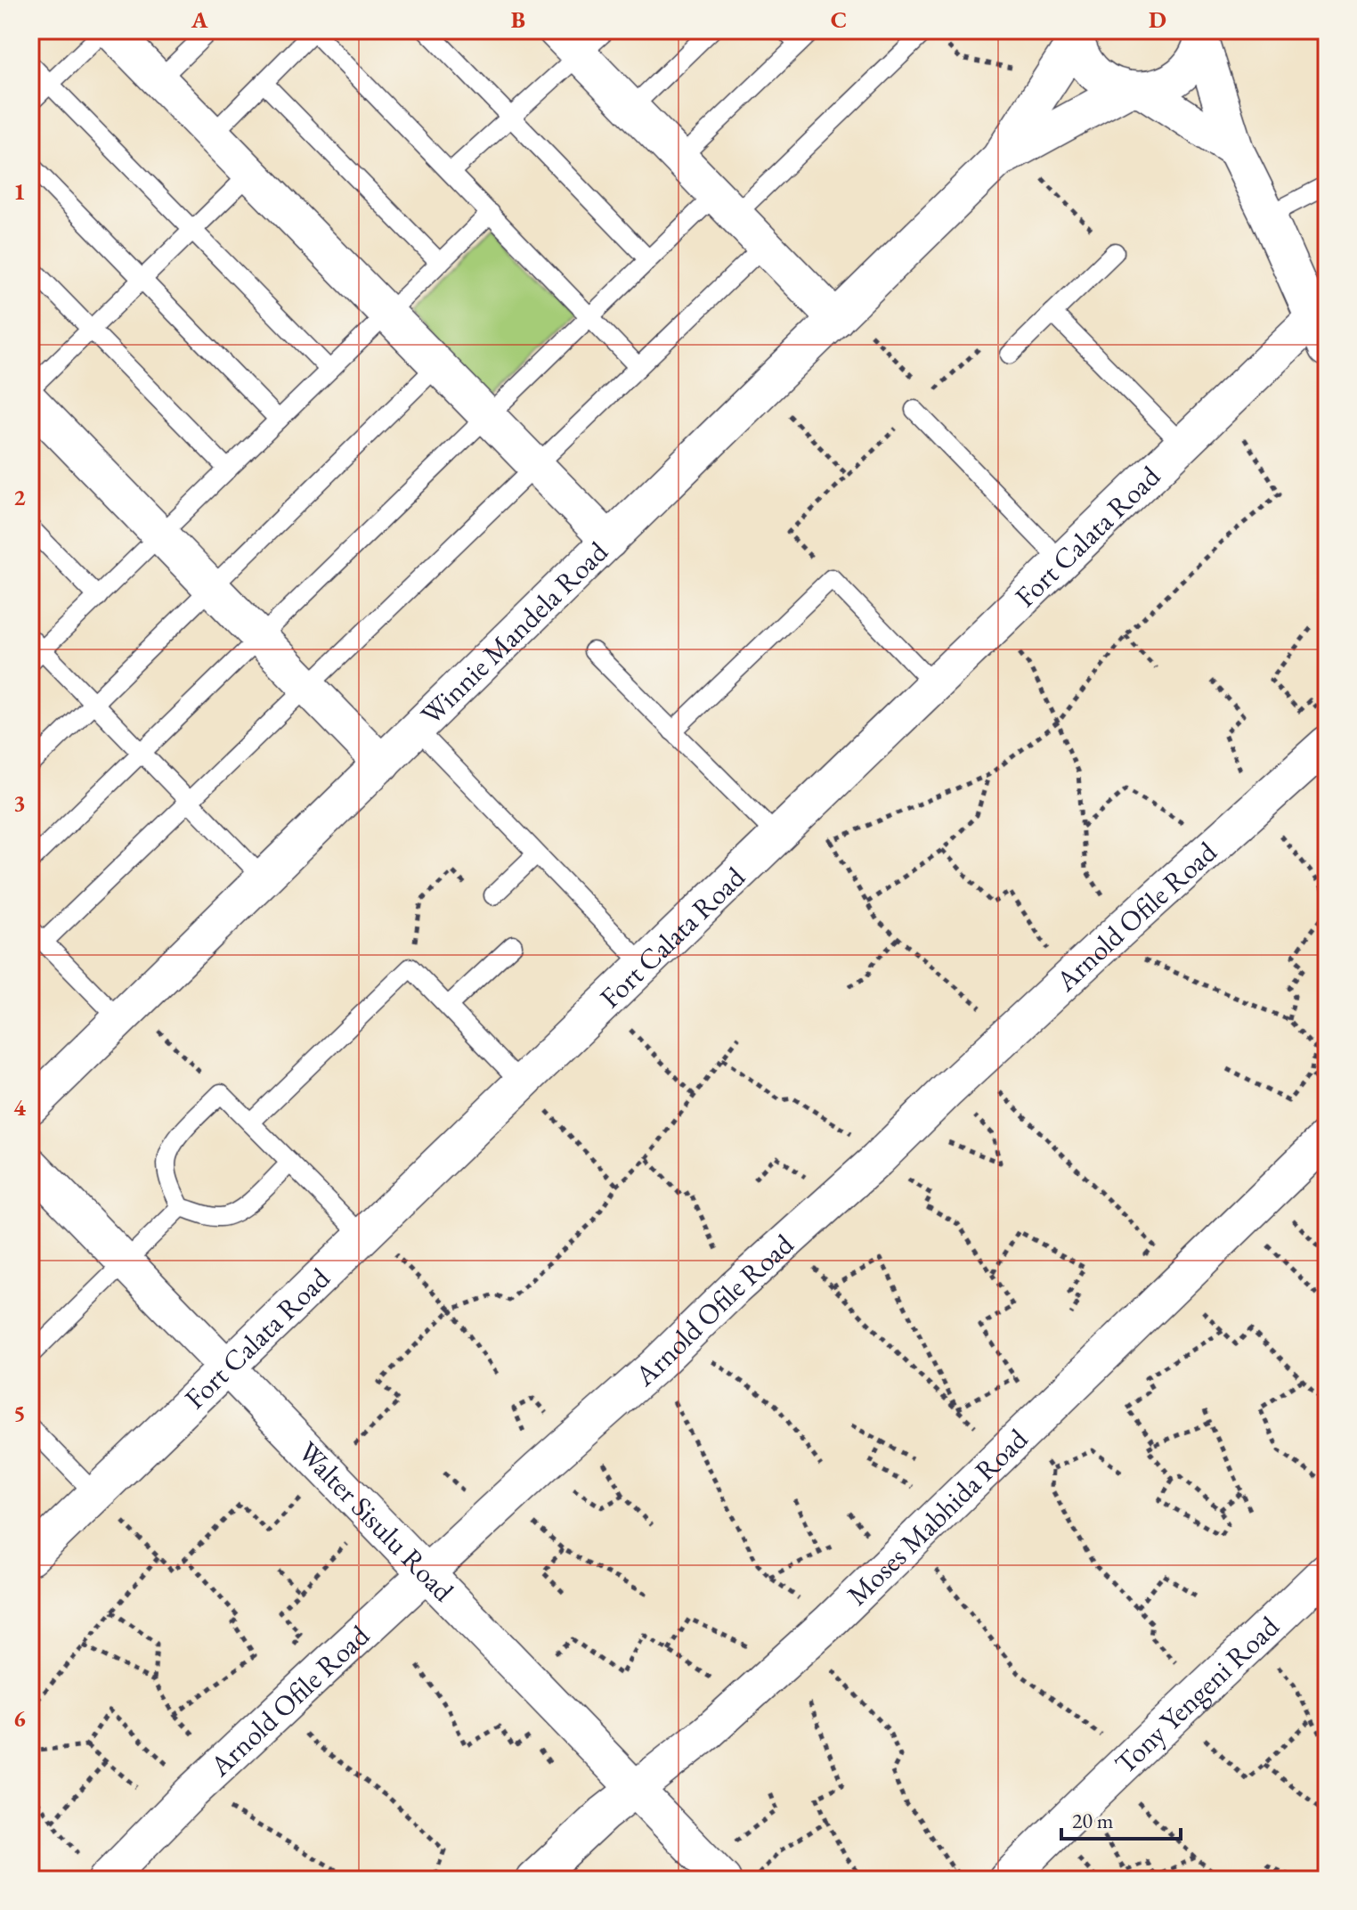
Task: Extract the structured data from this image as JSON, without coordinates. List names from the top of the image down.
{
  "streets": {
    "street": [
      "Fort Calata Road",
      "Winnie Mandela Road",
      "Arnold Ofile Road",
      "Moses Mabhida Road",
      "Walter Sisulu Road",
      "Tony Yengeni Road"
    ]
  },
  "crossings": [
    ["Fort Calata Road", "Walter Sisulu Road"],
    ["Arnold Ofile Road", "Walter Sisulu Road"],
    ["Moses Mabhida Road", "Walter Sisulu Road"]
  ],
  "scale_bar": "20 m",
  "grid": {
    "columns": [
      "A",
      "B",
      "C",
      "D"
    ],
    "rows": [
      "1",
      "2",
      "3",
      "4",
      "5",
      "6"
    ]
  }
}
